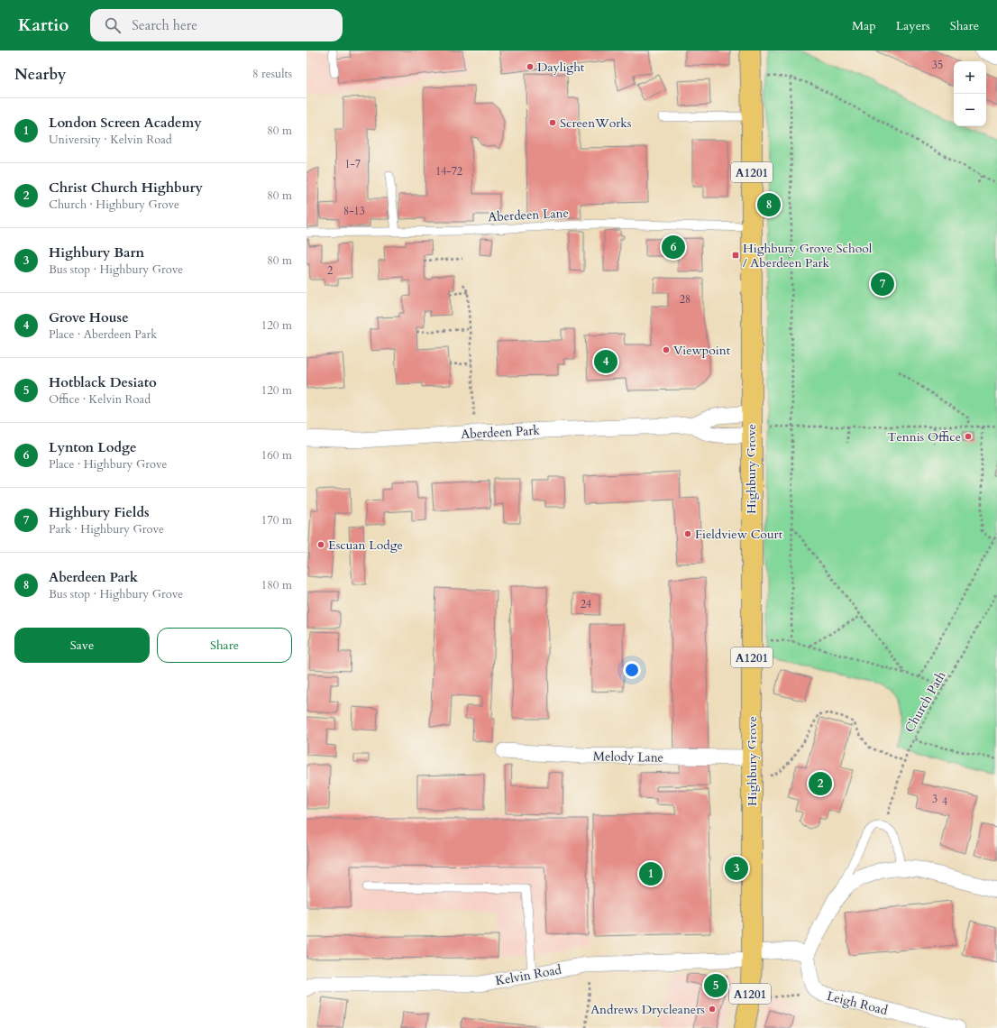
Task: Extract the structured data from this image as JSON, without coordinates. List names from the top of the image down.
{
  "streets": {
    "main road": ["A1201", "Highbury Grove"],
    "street": [
      "Aberdeen Park",
      "Melody Lane",
      "Kelvin Road",
      "Leigh Road"
    ],
    "lane": ["Aberdeen Lane"],
    "path": ["Church Path"]
  },
  "crossings": [
    ["A1201", "Highbury Grove"],
    ["A1201", "Kelvin Road"],
    ["Aberdeen Lane", "Highbury Grove"],
    ["Aberdeen Park", "Highbury Grove"],
    ["Highbury Grove", "Melody Lane"],
    ["Highbury Grove", "Kelvin Road"],
    ["Kelvin Road", "Leigh Road"]
  ],
  "places": {
    "other": [
      "Daylight",
      "ScreenWorks",
      "Viewpoint",
      "Tennis Office",
      "Fieldview Court",
      "Escuan Lodge",
      "Andrews Drycleaners"
    ],
    "transit": ["Highbury Grove School / Aberdeen Park"]
  },
  "house_numbers": [
    "35",
    "1-7",
    "14-72",
    "8-13",
    "2",
    "28",
    "24",
    "3",
    "4"
  ],
  "page": {
    "header": "Kartio",
    "search": "Search here",
    "nav": ["Map", "Layers", "Share"],
    "heading": ["Nearby", "8 results"],
    "map_buttons": ["+", "−"],
    "list": [
      {
        "mark": "1",
        "name": "London Screen Academy",
        "note": "University · Kelvin Road",
        "value": "80 m"
      },
      {
        "mark": "2",
        "name": "Christ Church Highbury",
        "note": "Church · Highbury Grove",
        "value": "80 m"
      },
      {
        "mark": "3",
        "name": "Highbury Barn",
        "note": "Bus stop · Highbury Grove",
        "value": "80 m"
      },
      {
        "mark": "4",
        "name": "Grove House",
        "note": "Place · Aberdeen Park",
        "value": "120 m"
      },
      {
        "mark": "5",
        "name": "Hotblack Desiato",
        "note": "Office · Kelvin Road",
        "value": "120 m"
      },
      {
        "mark": "6",
        "name": "Lynton Lodge",
        "note": "Place · Highbury Grove",
        "value": "160 m"
      },
      {
        "mark": "7",
        "name": "Highbury Fields",
        "note": "Park · Highbury Grove",
        "value": "170 m"
      },
      {
        "mark": "8",
        "name": "Aberdeen Park",
        "note": "Bus stop · Highbury Grove",
        "value": "180 m"
      }
    ],
    "pins": [
      "8",
      "6",
      "7",
      "4",
      "2",
      "3",
      "1",
      "5"
    ],
    "buttons": ["Save", "Share"]
  }
}
